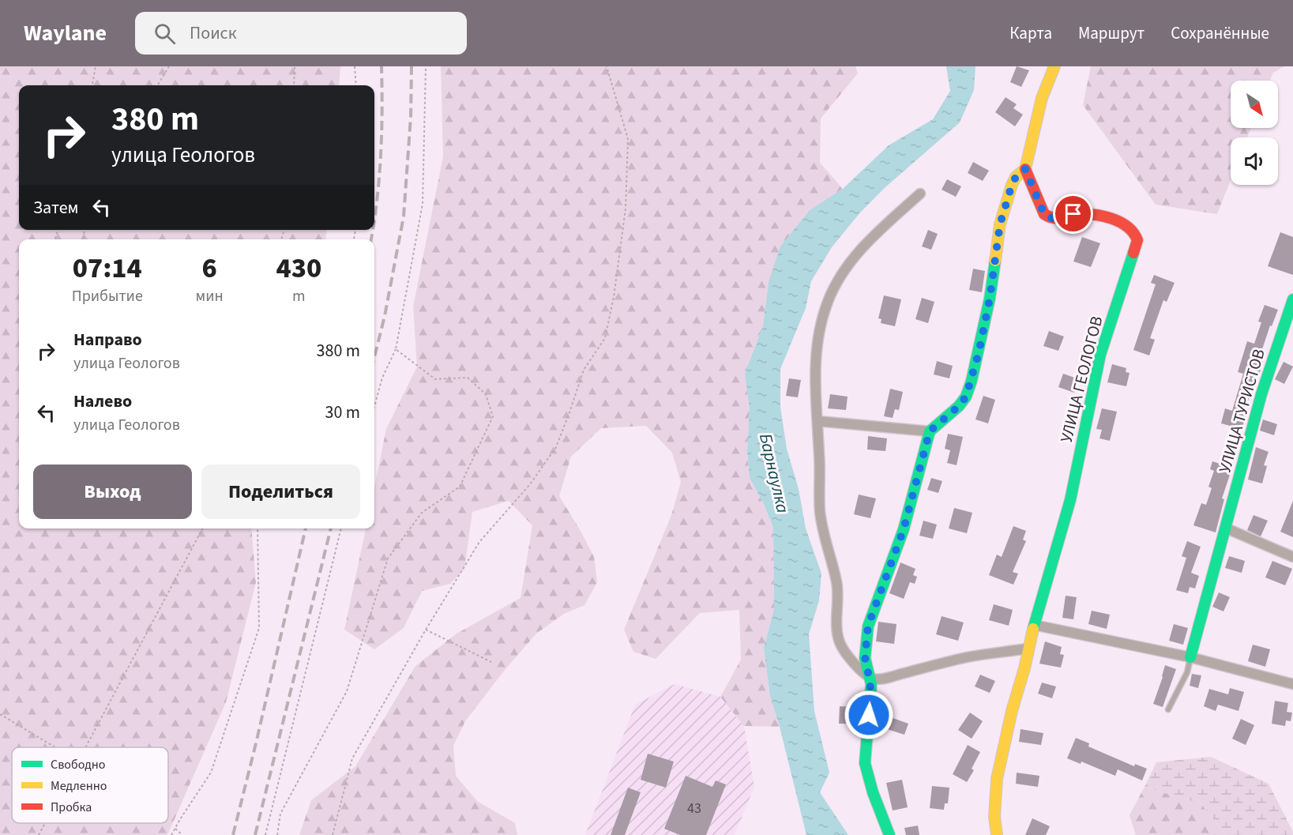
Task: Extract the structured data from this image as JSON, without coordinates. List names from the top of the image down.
{
  "streets": {
    "street": ["УЛИЦА ГЕОЛОГОВ", "УЛИЦА ТУРИСТОВ"]
  },
  "water": ["Барнаулка"],
  "house_numbers": ["43"],
  "legend": ["Свободно", "Медленно", "Пробка"],
  "north": "bottom right",
  "page": {
    "header": "Waylane",
    "search": "Поиск",
    "nav": ["Карта", "Маршрут", "Сохранённые"],
    "turn": ["380 m", "улица Геологов"],
    "then": "Затем",
    "eta": [
      "07:14",
      "Прибытие",
      "6",
      "мин",
      "430",
      "m"
    ],
    "list": [
      {
        "name": "Направо",
        "note": "улица Геологов",
        "value": "380 m"
      },
      {
        "name": "Налево",
        "note": "улица Геологов",
        "value": "30 m"
      }
    ],
    "buttons": ["Выход", "Поделиться"]
  }
}
